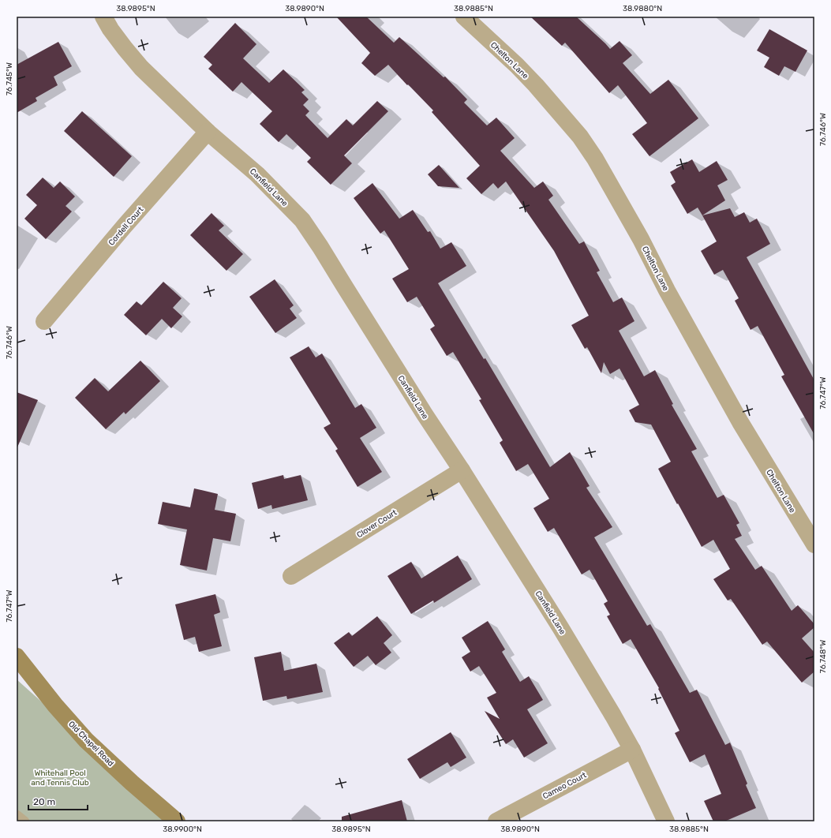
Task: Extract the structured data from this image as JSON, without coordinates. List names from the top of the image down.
{
  "streets": {
    "street": [
      "Chelton Lane",
      "Canfield Lane",
      "Cordell Court",
      "Clover Court",
      "Old Chapel Road",
      "Cameo Court"
    ]
  },
  "crossings": [
    ["Canfield Lane", "Cordell Court"],
    ["Canfield Lane", "Clover Court"],
    ["Canfield Lane", "Cameo Court"]
  ],
  "parks": ["Whitehall Pool and Tennis Club"],
  "scale_bar": "20 m",
  "coordinates": [
    "38.9895°N",
    "38.9890°N",
    "38.9885°N",
    "38.9880°N",
    "76.745°W",
    "76.746°W",
    "76.747°W",
    "76.748°W",
    "38.9900°N"
  ]
}
